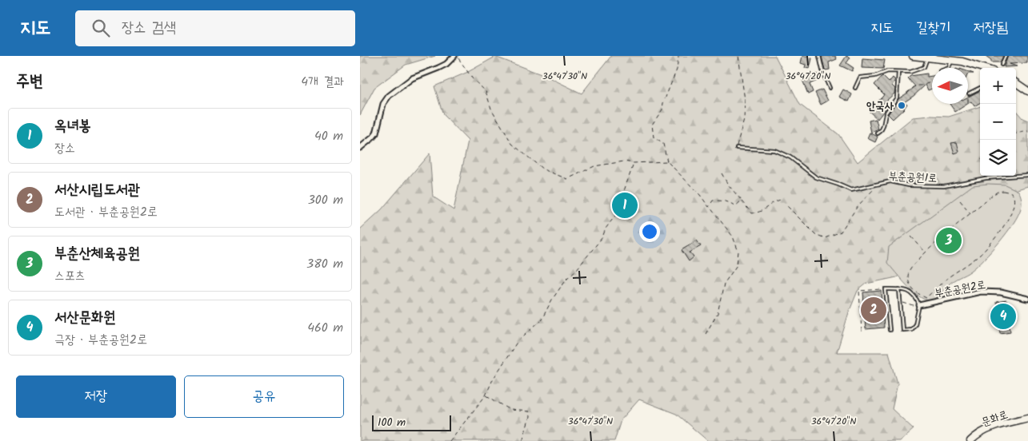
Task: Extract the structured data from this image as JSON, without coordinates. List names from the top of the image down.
{
  "streets": {
    "street": ["부춘공원2로", "문화로"],
    "lane": ["부춘공원1로"]
  },
  "places": ["안국사"],
  "scale_bar": "100 m",
  "north": "left",
  "page": {
    "header": "지도",
    "search": "장소 검색",
    "nav": ["지도", "길찾기", "저장됨"],
    "heading": ["주변", "4개 결과"],
    "map_buttons": ["+", "−"],
    "list": [
      {
        "mark": "1",
        "name": "옥녀봉",
        "note": "장소",
        "value": "40 m"
      },
      {
        "mark": "2",
        "name": "서산시립도서관",
        "note": "도서관 · 부춘공원2로",
        "value": "300 m"
      },
      {
        "mark": "3",
        "name": "부춘산체육공원",
        "note": "스포츠",
        "value": "380 m"
      },
      {
        "mark": "4",
        "name": "서산문화원",
        "note": "극장 · 부춘공원2로",
        "value": "460 m"
      }
    ],
    "pins": [
      "1",
      "3",
      "2",
      "4"
    ],
    "buttons": ["저장", "공유"],
    "scale": "100 m"
  },
  "coordinates": ["36°47'30\"N", "36°47'20\"N"]
}
